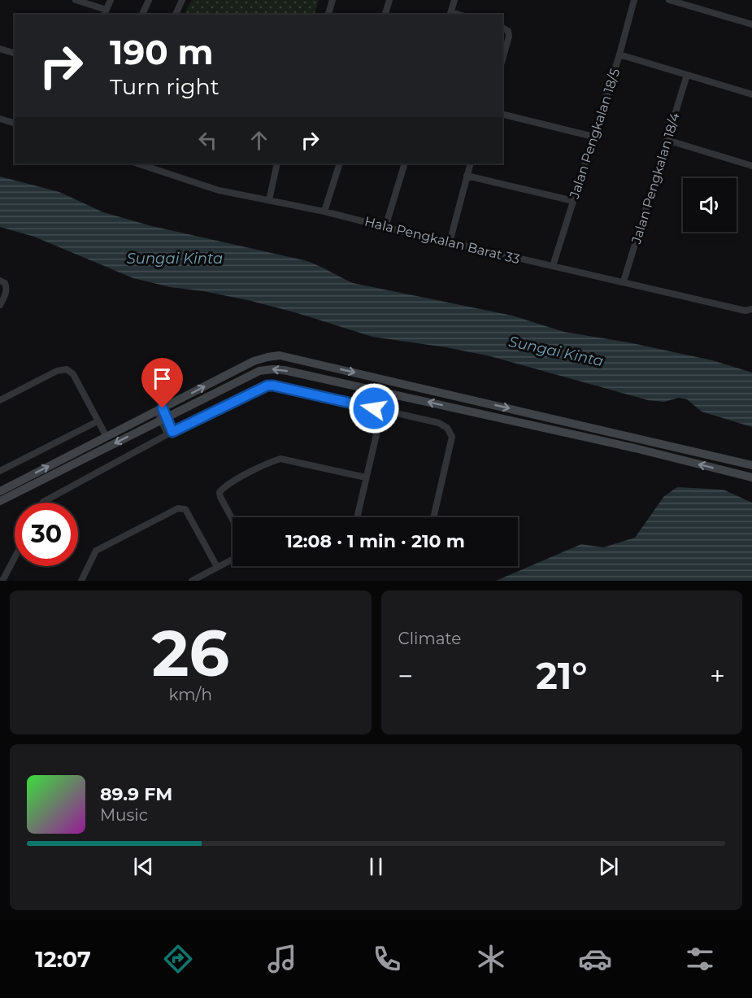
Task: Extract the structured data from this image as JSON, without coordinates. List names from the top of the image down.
{
  "streets": {
    "street": ["Jalan Pengkalan 18/5", "Jalan Pengkalan 18/4", "Hala Pengkalan Barat 33"]
  },
  "crossings": [
    ["Jalan Pengkalan 18/5", "Hala Pengkalan Barat 33"],
    ["Jalan Pengkalan 18/4", "Hala Pengkalan Barat 33"]
  ],
  "water": ["Sungai Kinta"],
  "page": {
    "turn": ["190 m", "Turn right"],
    "limit": "30",
    "trip": "12:08 · 1 min · 210 m",
    "tile": [
      ["26", "km/h"],
      "Climate"
    ],
    "heat": ["−", "21°", "+"],
    "song": ["89.9 FM", "Music"],
    "tabs": "12:07"
  }
}
